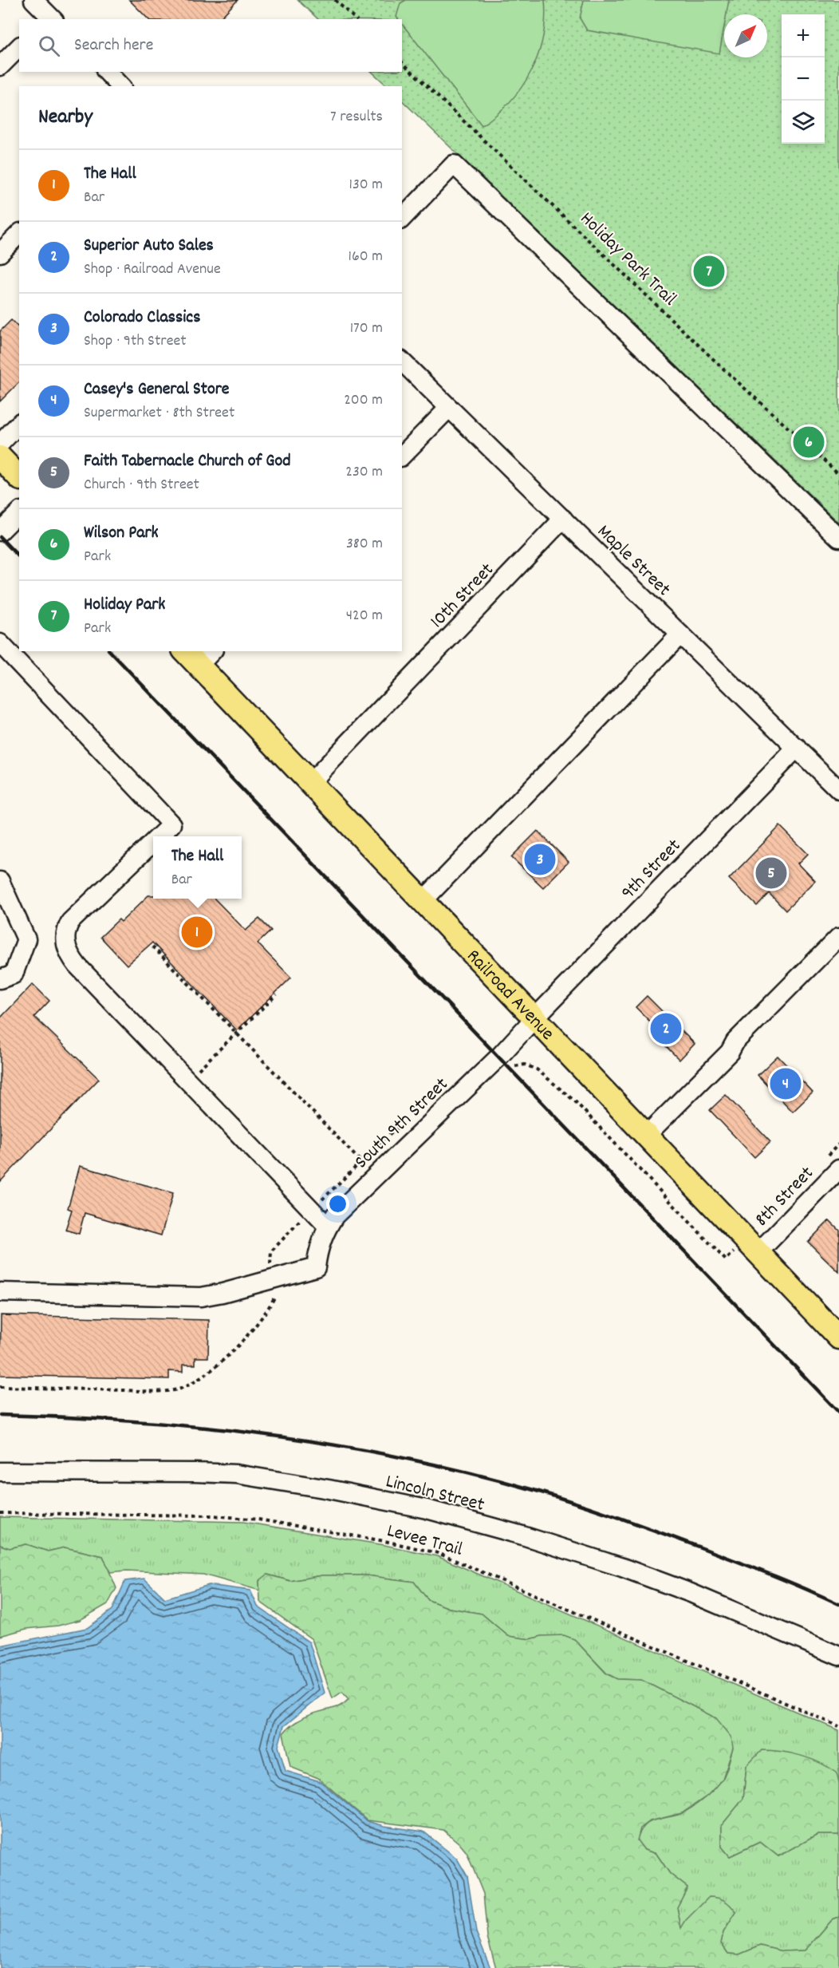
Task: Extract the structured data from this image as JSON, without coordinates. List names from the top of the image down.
{
  "streets": {
    "main road": ["Railroad Avenue"],
    "street": [
      "Maple Street",
      "10th Street",
      "9th Street",
      "South 9th Street",
      "8th Street",
      "Lincoln Street"
    ],
    "path": ["Holiday Park Trail", "Levee Trail"]
  },
  "crossings": [
    ["Maple Street", "10th Street"],
    ["Maple Street", "9th Street"],
    ["10th Street", "Railroad Avenue"],
    ["9th Street", "Railroad Avenue"],
    ["9th Street", "South 9th Street"],
    ["Railroad Avenue", "South 9th Street"],
    ["Railroad Avenue", "8th Street"]
  ],
  "north": "top right",
  "page": {
    "map_buttons": ["+", "−"],
    "search": "Search here",
    "heading": ["Nearby", "7 results"],
    "list": [
      {
        "mark": "1",
        "name": "The Hall",
        "note": "Bar",
        "value": "130 m"
      },
      {
        "mark": "2",
        "name": "Superior Auto Sales",
        "note": "Shop · Railroad Avenue",
        "value": "160 m"
      },
      {
        "mark": "3",
        "name": "Colorado Classics",
        "note": "Shop · 9th Street",
        "value": "170 m"
      },
      {
        "mark": "4",
        "name": "Casey's General Store",
        "note": "Supermarket · 8th Street",
        "value": "200 m"
      },
      {
        "mark": "5",
        "name": "Faith Tabernacle Church of God",
        "note": "Church · 9th Street",
        "value": "230 m"
      },
      {
        "mark": "6",
        "name": "Wilson Park",
        "note": "Park",
        "value": "380 m"
      },
      {
        "mark": "7",
        "name": "Holiday Park",
        "note": "Park",
        "value": "420 m"
      }
    ],
    "pins": [
      "7",
      "6",
      "3",
      "5",
      "1",
      "2",
      "4"
    ],
    "popup": ["The Hall", "Bar"]
  }
}
